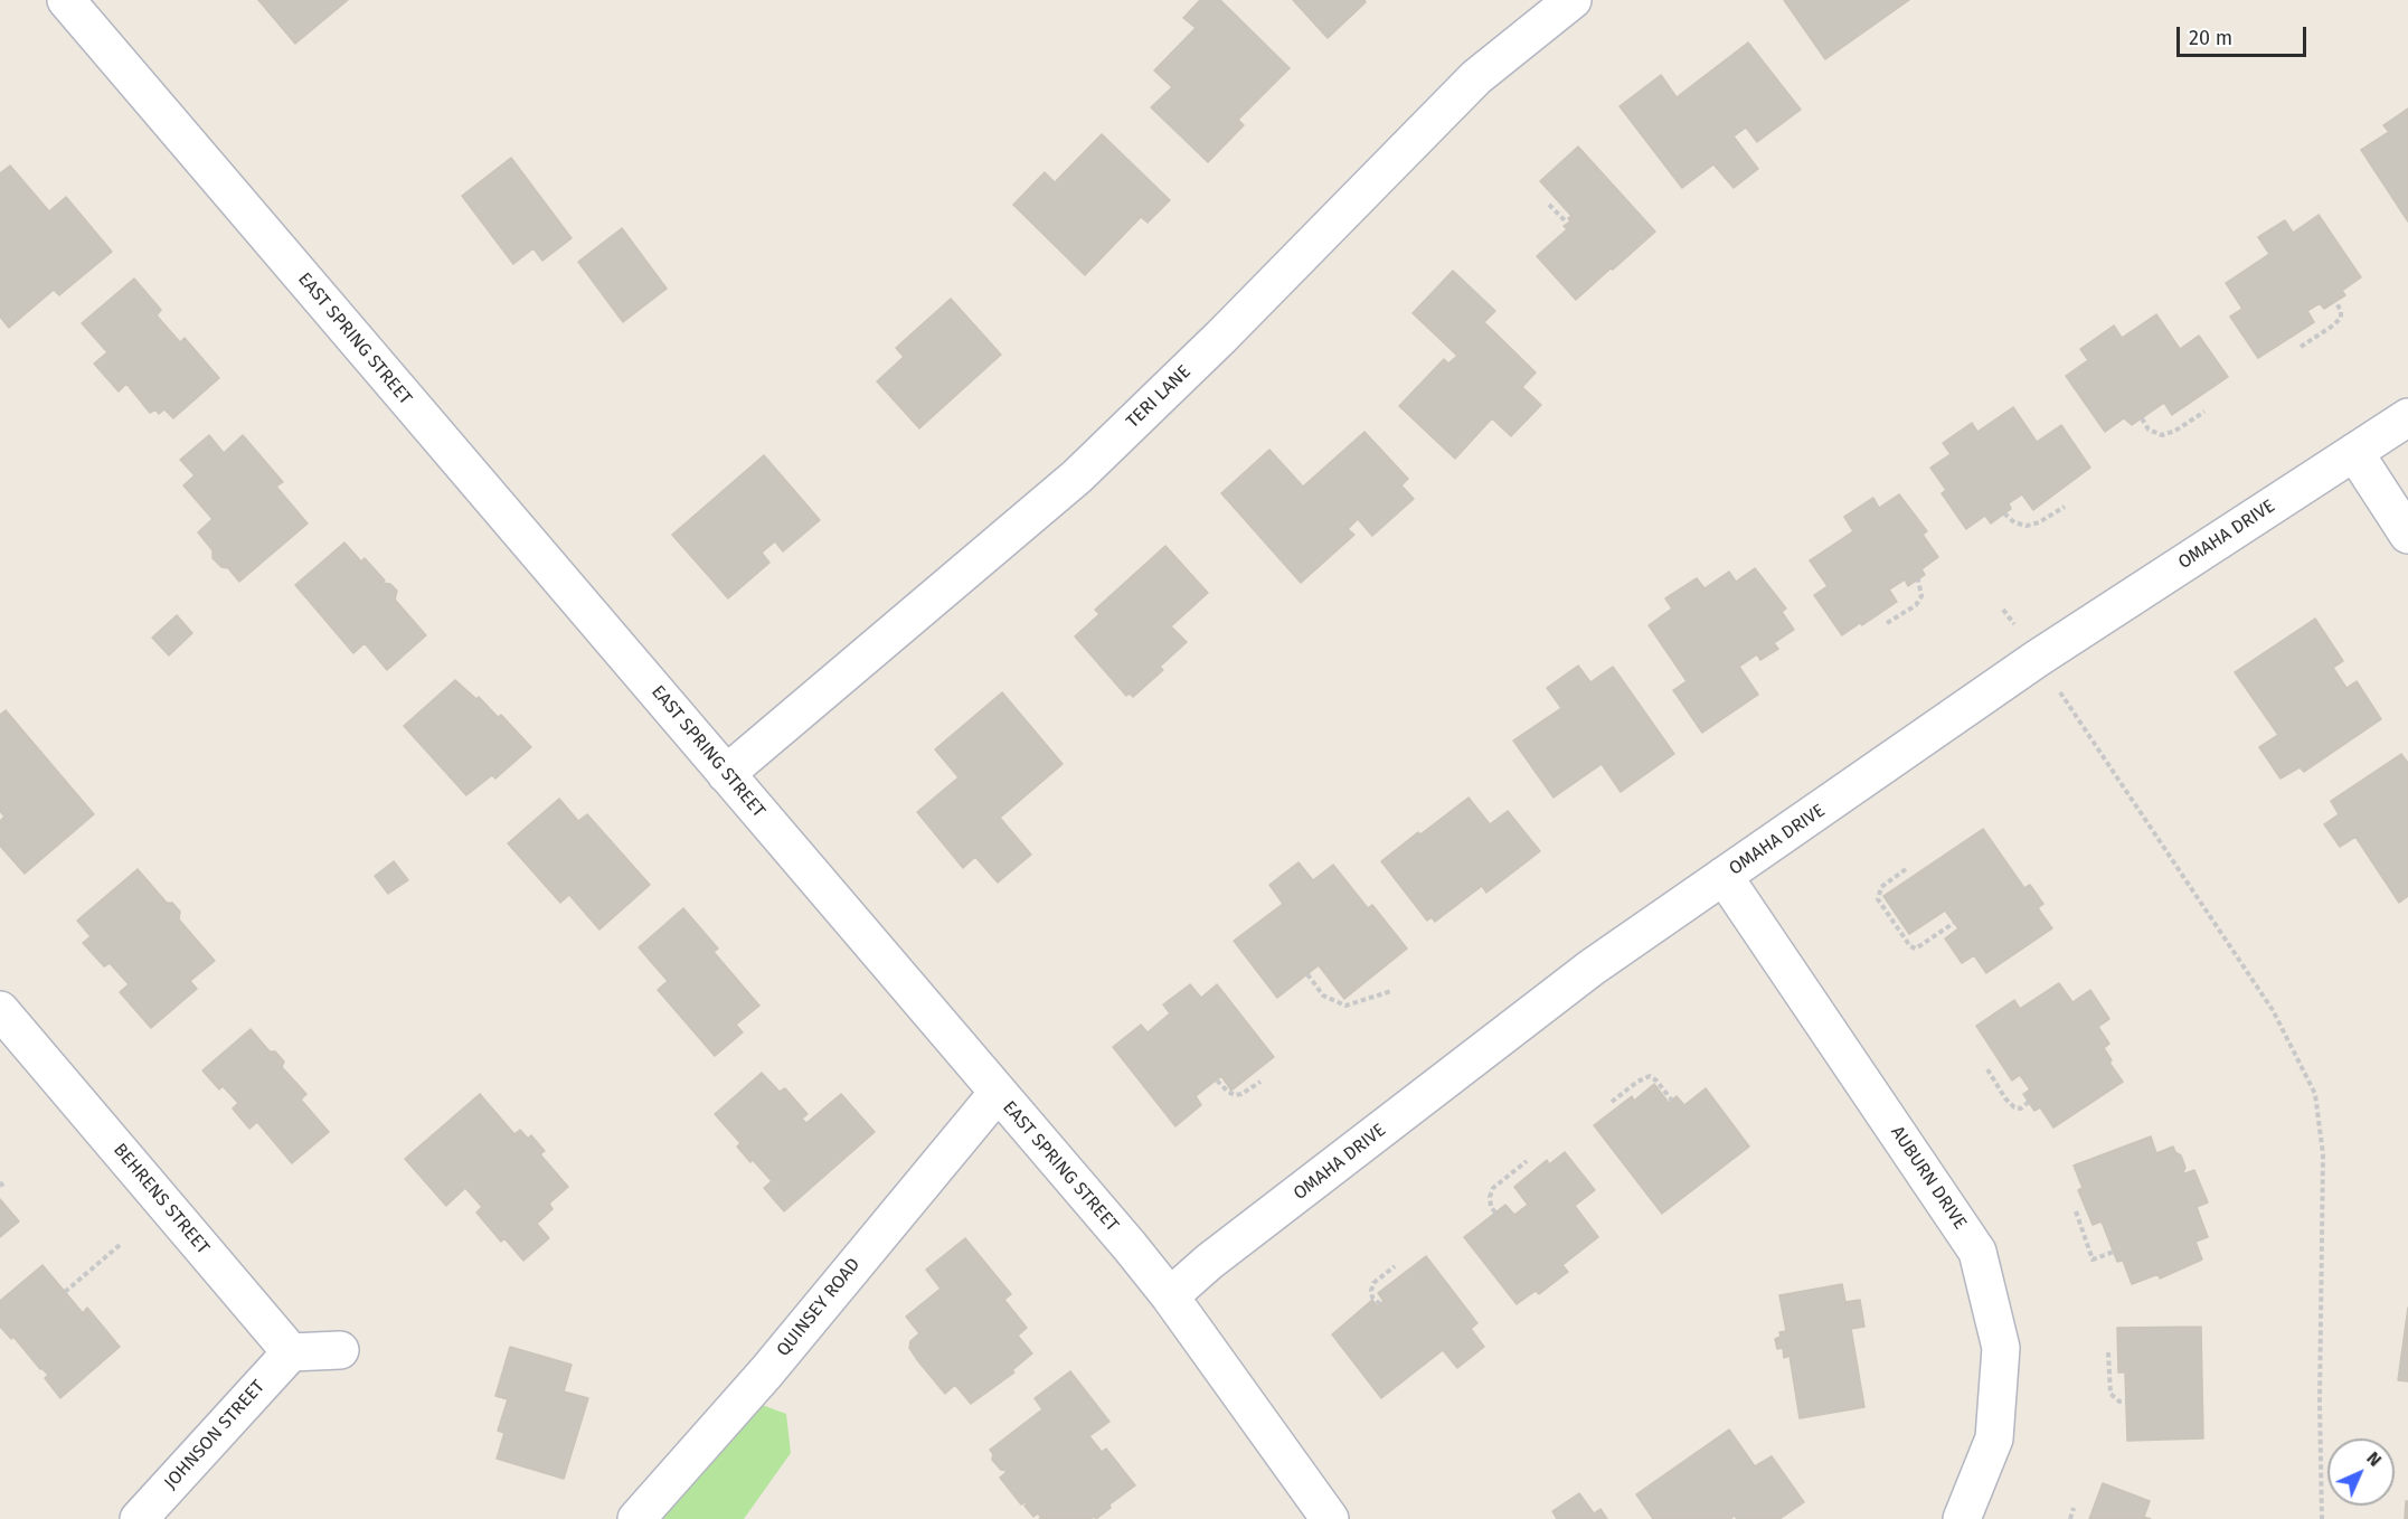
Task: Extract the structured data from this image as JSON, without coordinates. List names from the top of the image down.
{
  "streets": {
    "street": [
      "EAST SPRING STREET",
      "TERI LANE",
      "OMAHA DRIVE",
      "AUBURN DRIVE",
      "BEHRENS STREET",
      "QUINSEY ROAD",
      "JOHNSON STREET"
    ]
  },
  "crossings": [
    ["EAST SPRING STREET", "TERI LANE"],
    ["EAST SPRING STREET", "OMAHA DRIVE"],
    ["EAST SPRING STREET", "QUINSEY ROAD"],
    ["OMAHA DRIVE", "AUBURN DRIVE"],
    ["BEHRENS STREET", "JOHNSON STREET"]
  ],
  "scale_bar": "20 m",
  "north": "top right"
}
